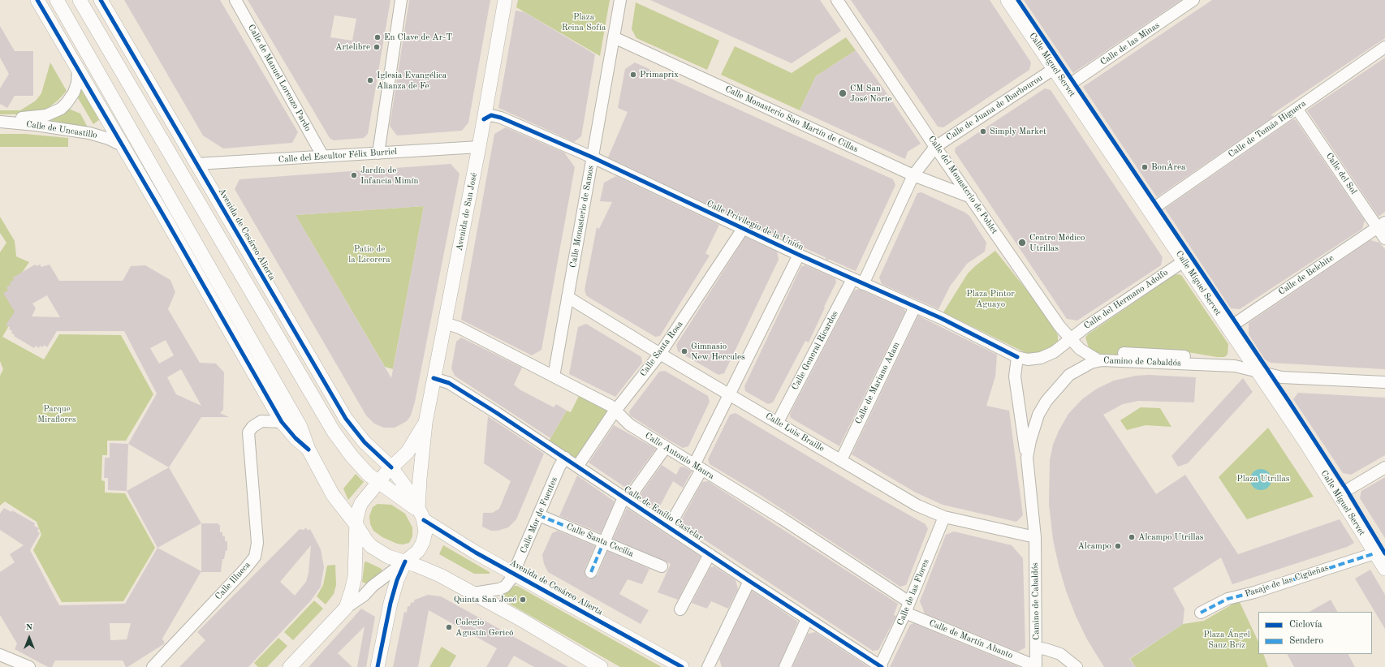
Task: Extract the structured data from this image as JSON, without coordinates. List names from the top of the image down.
{
  "streets": {
    "main road": ["Calle Miguel Servet", "Avenida de San José", "Avenida de Cesáreo Alierta"],
    "street": [
      "Calle de las Minas",
      "Calle de Manuel Lorenzo Pardo",
      "Calle de Juana de Ibarbourou",
      "Calle Monasterio San Martín de Cillas",
      "Calle de Tomás Higuera",
      "Calle de Uncastillo",
      "Calle del Escultor Félix Burriel",
      "Calle del Sol",
      "Calle del Monasterio de Poblet",
      "Calle Monasterio de Samos",
      "Calle Privilegio de la Unión",
      "Calle de Belchite",
      "Calle del Hermano Adolfo",
      "Calle Santa Rosa",
      "Calle General Ricardos",
      "Camino de Cabaldós",
      "Calle de Mariano Adam",
      "Calle Luis Braille",
      "Calle Antonio Maura",
      "Calle de Emilio Castelar",
      "Calle Mor de Fuentes",
      "Calle Santa Cecilia",
      "Calle Illueca",
      "Pasaje de las Cigüeñas",
      "Calle de las Flores",
      "Calle de Martín Abanto"
    ]
  },
  "crossings": [
    ["Calle de las Minas", "Calle Miguel Servet"],
    ["Calle Miguel Servet", "Calle de Juana de Ibarbourou"],
    ["Calle Miguel Servet", "Calle de Tomás Higuera"],
    ["Calle Miguel Servet", "Calle de Belchite"],
    ["Calle Miguel Servet", "Calle del Hermano Adolfo"],
    ["Calle Miguel Servet", "Camino de Cabaldós"],
    ["Calle Miguel Servet", "Pasaje de las Cigüeñas"],
    ["Calle de Manuel Lorenzo Pardo", "Calle del Escultor Félix Burriel"],
    ["Calle de Juana de Ibarbourou", "Calle Monasterio San Martín de Cillas"],
    ["Calle de Juana de Ibarbourou", "Calle del Monasterio de Poblet"],
    ["Calle de Juana de Ibarbourou", "Calle Privilegio de la Unión"],
    ["Calle Monasterio San Martín de Cillas", "Calle del Monasterio de Poblet"],
    ["Calle Monasterio San Martín de Cillas", "Calle Monasterio de Samos"],
    ["Calle de Tomás Higuera", "Calle del Sol"],
    ["Calle del Escultor Félix Burriel", "Avenida de San José"],
    ["Calle del Escultor Félix Burriel", "Avenida de Cesáreo Alierta"],
    ["Calle del Sol", "Calle de Belchite"],
    ["Calle del Monasterio de Poblet", "Calle Privilegio de la Unión"],
    ["Calle del Monasterio de Poblet", "Calle del Hermano Adolfo"],
    ["Calle del Monasterio de Poblet", "Camino de Cabaldós"],
    ["Avenida de San José", "Calle Privilegio de la Unión"],
    ["Avenida de San José", "Avenida de Cesáreo Alierta"],
    ["Avenida de San José", "Calle Antonio Maura"],
    ["Avenida de San José", "Calle de Emilio Castelar"],
    ["Calle Monasterio de Samos", "Calle Privilegio de la Unión"],
    ["Calle Monasterio de Samos", "Calle Luis Braille"],
    ["Calle Monasterio de Samos", "Calle Antonio Maura"],
    ["Calle Privilegio de la Unión", "Calle del Hermano Adolfo"],
    ["Calle Privilegio de la Unión", "Calle Santa Rosa"],
    ["Calle Privilegio de la Unión", "Calle General Ricardos"],
    ["Calle Privilegio de la Unión", "Camino de Cabaldós"],
    ["Calle Privilegio de la Unión", "Calle de Mariano Adam"],
    ["Avenida de Cesáreo Alierta", "Calle Mor de Fuentes"],
    ["Calle Santa Rosa", "Calle Luis Braille"],
    ["Calle Santa Rosa", "Calle Antonio Maura"],
    ["Calle Santa Rosa", "Calle de Emilio Castelar"],
    ["Calle General Ricardos", "Calle Luis Braille"],
    ["Camino de Cabaldós", "Calle Luis Braille"],
    ["Camino de Cabaldós", "Calle de Martín Abanto"],
    ["Calle de Mariano Adam", "Calle Luis Braille"],
    ["Calle Luis Braille", "Calle de las Flores"],
    ["Calle Antonio Maura", "Calle de las Flores"],
    ["Calle de Emilio Castelar", "Calle Mor de Fuentes"],
    ["Calle de Emilio Castelar", "Calle de las Flores"],
    ["Calle Mor de Fuentes", "Calle Santa Cecilia"],
    ["Calle de las Flores", "Calle de Martín Abanto"]
  ],
  "parks": [
    "Plaza Reina Sofía",
    "Patio de la Licorera",
    "Plaza Pintor Aguayo",
    "Parque Miraflores",
    "Plaza Utrillas",
    "Plaza Ángel Sanz Briz"
  ],
  "places": [
    "En Clave de Ar-T",
    "Artelibre",
    "Primaprix",
    "Iglesia Evangélica Alianza de Fe",
    "CM San José Norte",
    "Simply Market",
    "BonÀrea",
    "Jardín de Infancia Mimín",
    "Centro Médico Utrillas",
    "Gimnasio New Hercules",
    "Alcampo Utrillas",
    "Alcampo",
    "Quinta San José",
    "Colegio Agustín Gericó"
  ],
  "legend": ["Ciclovía", "Sendero"],
  "north": "top"
}
